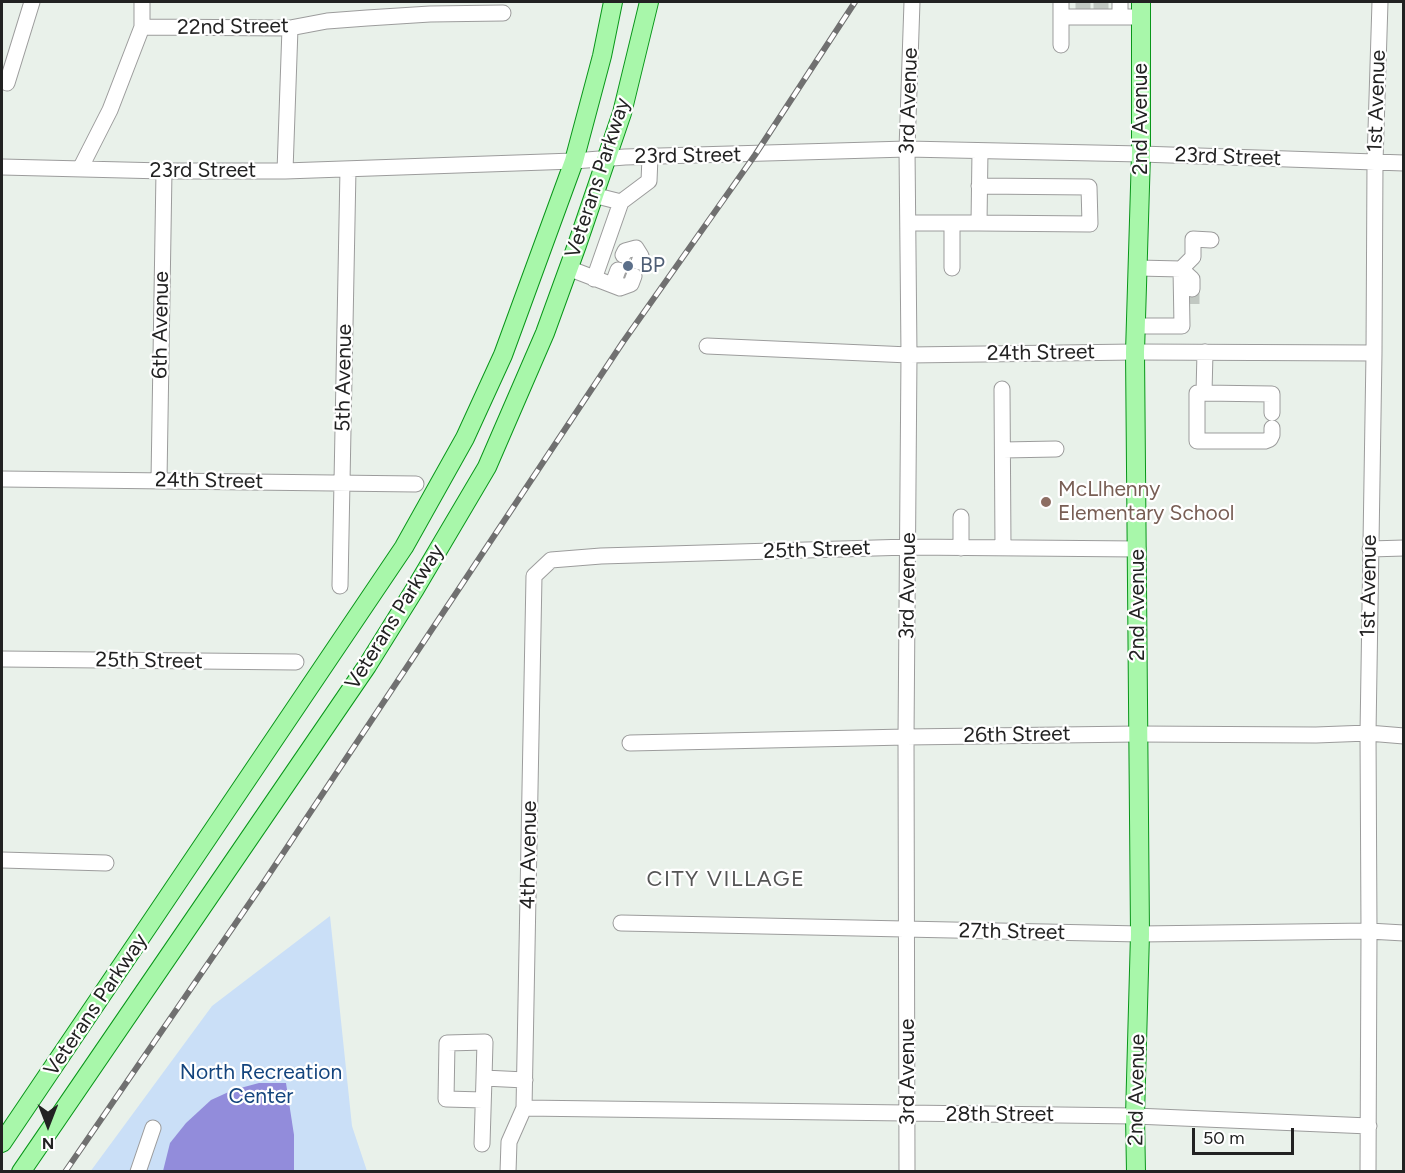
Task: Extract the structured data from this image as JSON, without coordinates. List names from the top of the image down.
{
  "streets": {
    "main road": ["2nd Avenue", "Veterans Parkway"],
    "street": [
      "22nd Street",
      "3rd Avenue",
      "1st Avenue",
      "23rd Street",
      "6th Avenue",
      "24th Street",
      "5th Avenue",
      "25th Street",
      "26th Street",
      "4th Avenue",
      "27th Street",
      "28th Street"
    ]
  },
  "crossings": [
    ["3rd Avenue", "23rd Street"],
    ["3rd Avenue", "24th Street"],
    ["3rd Avenue", "25th Street"],
    ["3rd Avenue", "26th Street"],
    ["3rd Avenue", "27th Street"],
    ["3rd Avenue", "28th Street"],
    ["1st Avenue", "23rd Street"],
    ["1st Avenue", "24th Street"],
    ["1st Avenue", "26th Street"],
    ["1st Avenue", "27th Street"],
    ["1st Avenue", "28th Street"],
    ["2nd Avenue", "23rd Street"],
    ["2nd Avenue", "24th Street"],
    ["2nd Avenue", "25th Street"],
    ["2nd Avenue", "26th Street"],
    ["2nd Avenue", "27th Street"],
    ["2nd Avenue", "28th Street"],
    ["23rd Street", "Veterans Parkway"],
    ["23rd Street", "6th Avenue"],
    ["23rd Street", "5th Avenue"],
    ["6th Avenue", "24th Street"],
    ["24th Street", "5th Avenue"],
    ["25th Street", "4th Avenue"],
    ["4th Avenue", "28th Street"]
  ],
  "districts": ["CITY VILLAGE"],
  "parks": ["North Recreation Center"],
  "places": ["BP", "McLlhenny Elementary School"],
  "scale_bar": "50 m",
  "north": "bottom"
}
